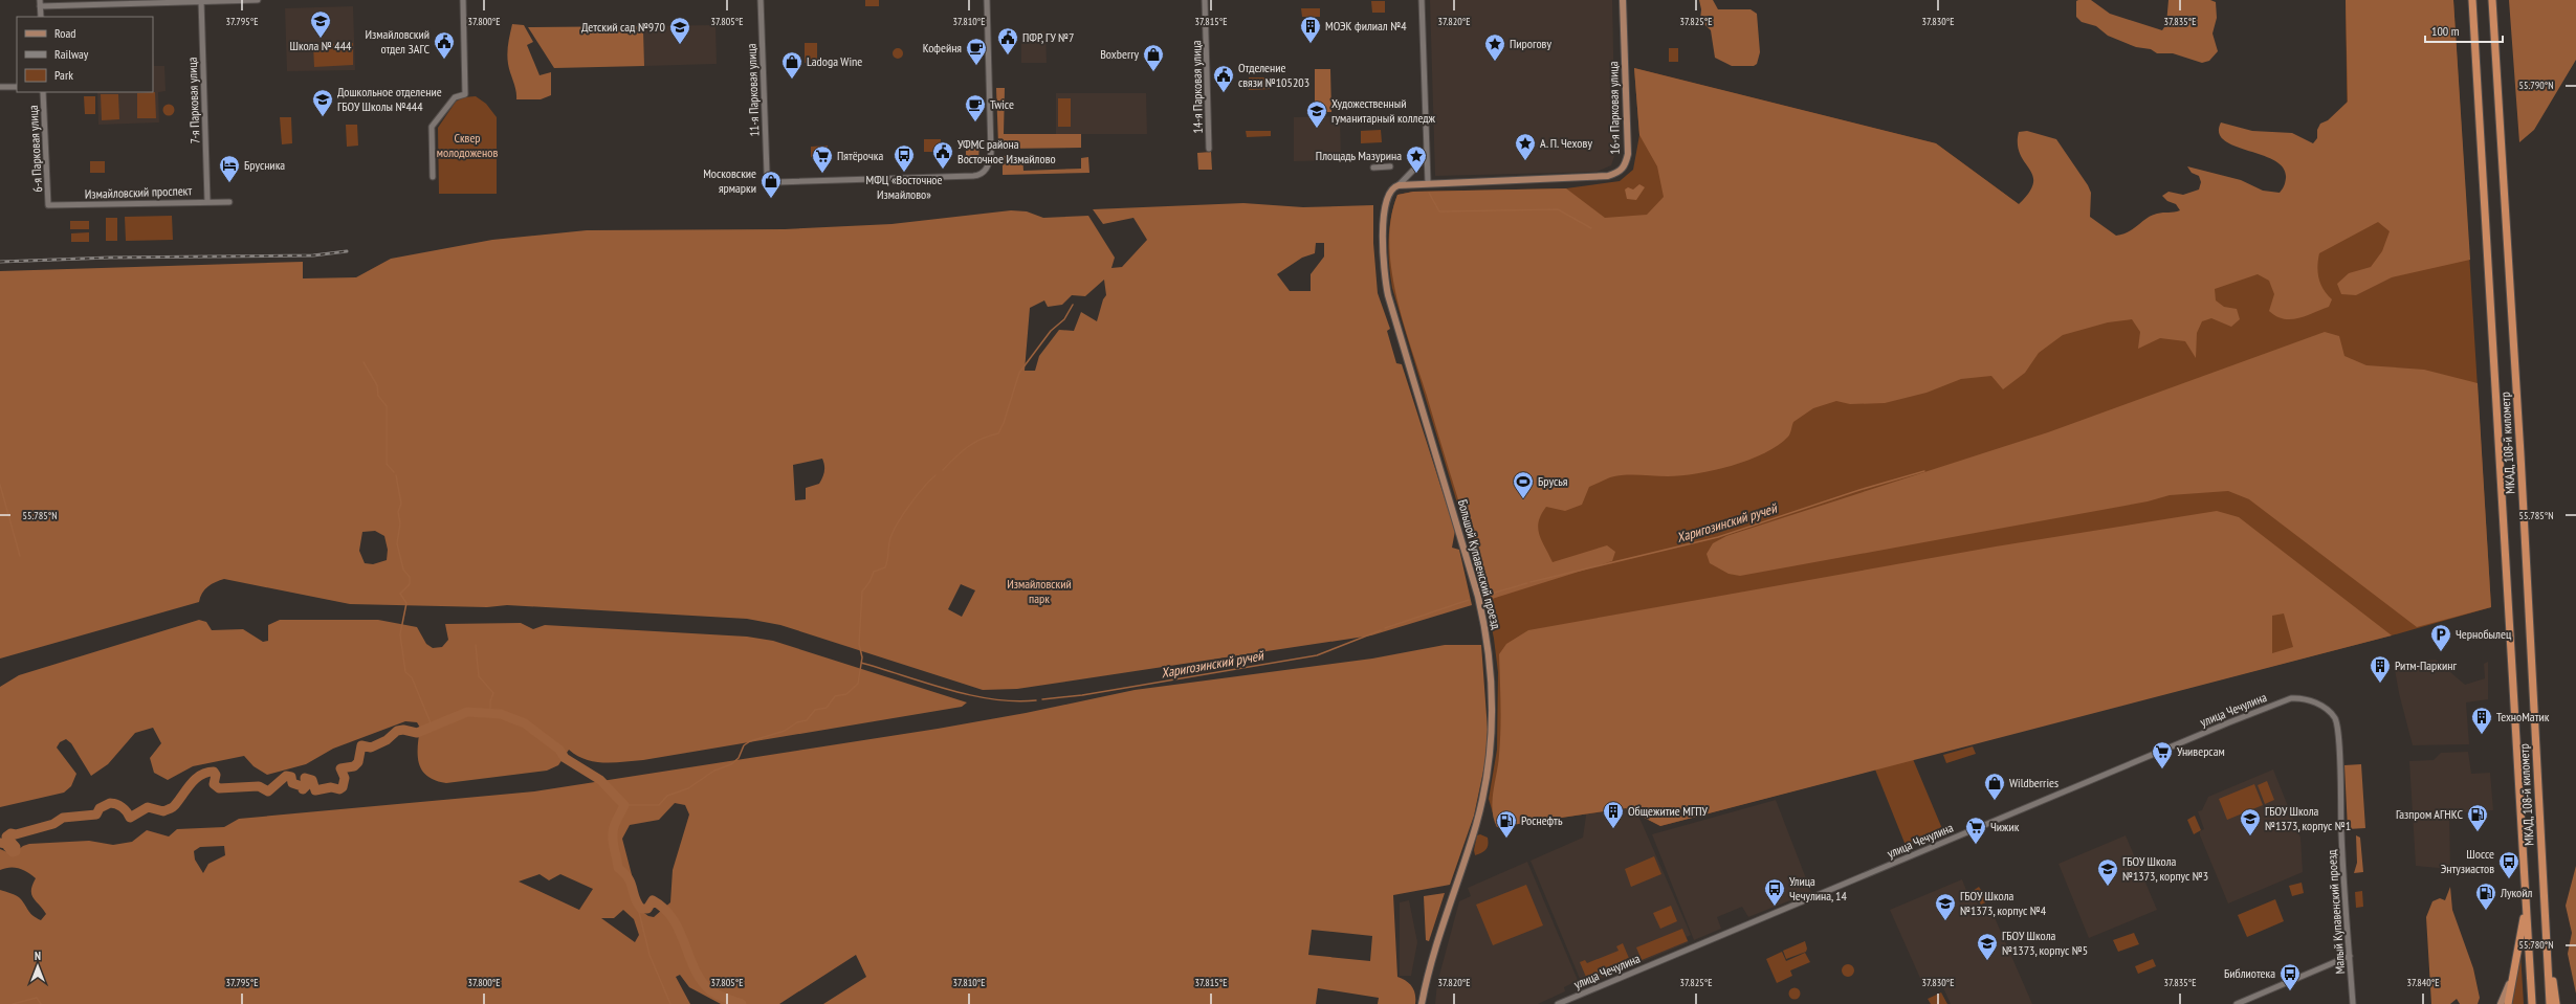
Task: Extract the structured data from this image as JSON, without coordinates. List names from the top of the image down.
{
  "streets": {
    "highway": ["МКАД, 108-й километр"],
    "main road": ["16-я Парковая улица", "Большой Купавенский проезд"],
    "street": [
      "14-я Парковая улица",
      "11-я Парковая улица",
      "7-я Парковая улица",
      "6-я Парковая улица",
      "Измайловский проспект",
      "улица Чечулина",
      "Малый Купавенский проезд"
    ]
  },
  "crossings": [
    ["7-я Парковая улица", "Измайловский проспект"],
    ["16-я Парковая улица", "Большой Купавенский проезд"],
    ["6-я Парковая улица", "Измайловский проспект"],
    ["улица Чечулина", "Малый Купавенский проезд"]
  ],
  "water": ["Харигозинский ручей"],
  "parks": ["Сквер молодоженов", "Измайловский парк"],
  "places": {
    "school or university": [
      "Школа № 444",
      "Детский сад №970",
      "Дошкольное отделение ГБОУ Школы №444",
      "Художественный гуманитарный колледж",
      "ГБОУ Школа №1373, корпус №1",
      "ГБОУ Школа №1373, корпус №3",
      "ГБОУ Школа №1373, корпус №4",
      "ГБОУ Школа №1373, корпус №5"
    ],
    "building": [
      "МОЭК филиал №4",
      "Ритм-Паркинг",
      "ТехноМатик",
      "Общежитие МГПУ"
    ],
    "public building": [
      "ПФР, ГУ №7",
      "Измайловский отдел ЗАГС",
      "Отделение связи №105203",
      "УФМС района Восточное Измайлово"
    ],
    "place": ["Пирогову", "А. П. Чехову", "Площадь Мазурина"],
    "cafe": ["Кофейня", "Twice"],
    "shop": [
      "Boxberry",
      "Ladoga Wine",
      "Московские ярмарки",
      "Wildberries"
    ],
    "bus stop": [
      "МФЦ «Восточное Измайлово»",
      "Шоссе Энтузиастов",
      "Улица Чечулина, 14",
      "Библиотека"
    ],
    "supermarket": ["Пятёрочка", "Универсам", "Чижик"],
    "hotel": ["Брусника"],
    "sports": ["Брусья"],
    "parking": ["Чернобылец"],
    "fuel station": ["Газпром АГНКС", "Роснефть", "Лукойл"]
  },
  "legend": ["Road", "Railway", "Park"],
  "scale_bar": "100 m",
  "north": "top",
  "coordinates": [
    "37.795°E",
    "37.800°E",
    "37.805°E",
    "37.810°E",
    "37.815°E",
    "37.820°E",
    "37.825°E",
    "37.830°E",
    "37.835°E",
    "55.790°N",
    "55.785°N",
    "55.780°N",
    "37.840°E"
  ]
}
